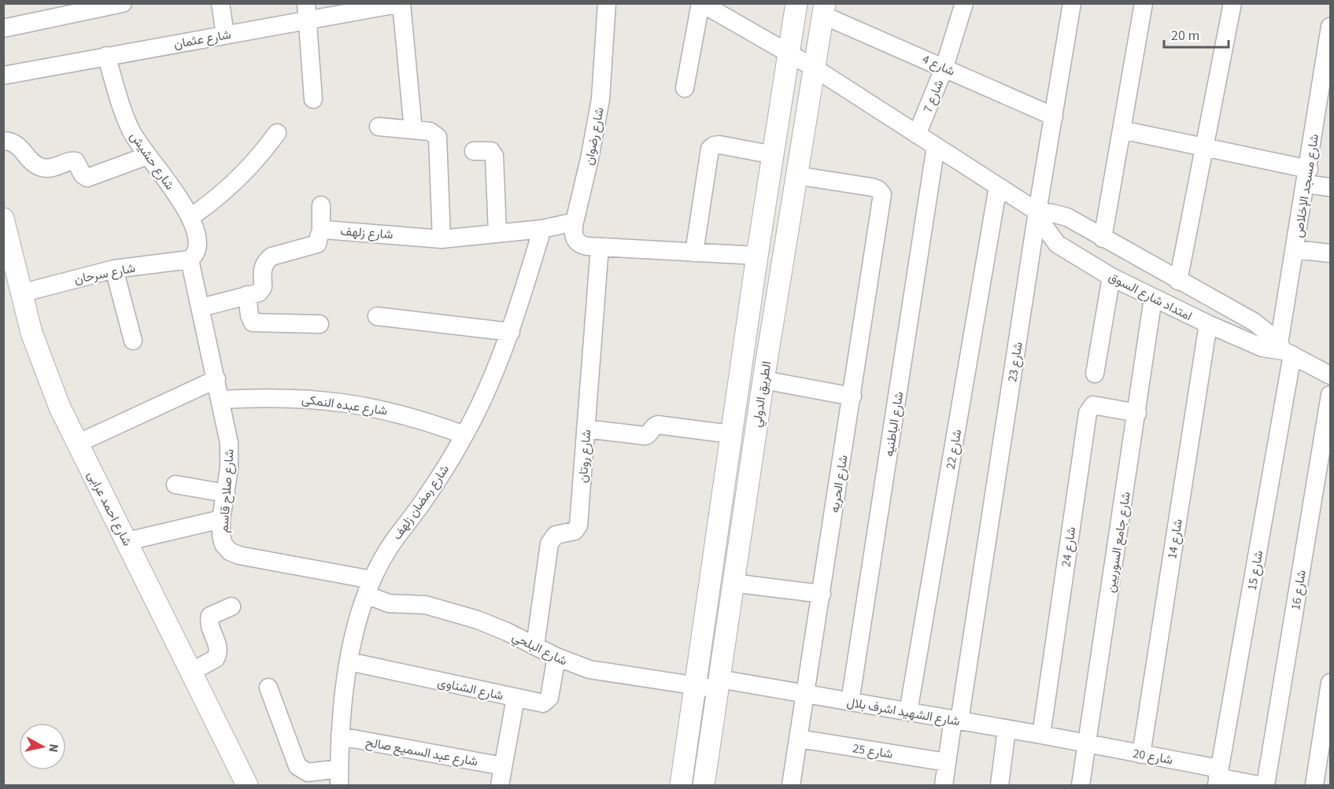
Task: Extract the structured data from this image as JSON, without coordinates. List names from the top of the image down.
{
  "streets": {
    "street": [
      "شارع عثمان",
      "شارع 4",
      "شارع 7",
      "شارع رضوان",
      "شارع حشيش",
      "شارع مسجد الإخلاص",
      "شارع زلهف",
      "شارع سرحان",
      "امتداد شارع السوق",
      "شارع 23",
      "الطريق الدولي",
      "شارع عبده النمكى",
      "شارع الباطنيه",
      "شارع 22",
      "شارع روتان",
      "شارع الحريه",
      "شارع صلاح قاسم",
      "شارع رمضان زلهف",
      "شارع احمد عرابى",
      "شارع 14",
      "شارع جامع السوريين",
      "شارع 24",
      "شارع 15",
      "شارع 16",
      "شارع البلحي",
      "شارع الشناوى",
      "شارع الشهيد اشرف بلال",
      "شارع 25",
      "شارع عبد السميع صالح",
      "شارع 20"
    ]
  },
  "crossings": [
    ["شارع عثمان", "شارع حشيش"],
    ["شارع 4", "شارع 7"],
    ["شارع 4", "شارع 23"],
    ["شارع 4", "الطريق الدولي"],
    ["شارع 7", "امتداد شارع السوق"],
    ["شارع رضوان", "شارع زلهف"],
    ["شارع رضوان", "شارع روتان"],
    ["شارع حشيش", "شارع سرحان"],
    ["شارع حشيش", "شارع صلاح قاسم"],
    ["شارع مسجد الإخلاص", "امتداد شارع السوق"],
    ["شارع مسجد الإخلاص", "شارع 15"],
    ["شارع زلهف", "شارع صلاح قاسم"],
    ["شارع زلهف", "شارع رمضان زلهف"],
    ["شارع سرحان", "شارع صلاح قاسم"],
    ["شارع سرحان", "شارع احمد عرابى"],
    ["امتداد شارع السوق", "شارع 23"],
    ["امتداد شارع السوق", "الطريق الدولي"],
    ["امتداد شارع السوق", "شارع الباطنيه"],
    ["امتداد شارع السوق", "شارع 22"],
    ["امتداد شارع السوق", "شارع 14"],
    ["امتداد شارع السوق", "شارع جامع السوريين"],
    ["امتداد شارع السوق", "شارع 15"],
    ["شارع 23", "شارع الشهيد اشرف بلال"],
    ["شارع 23", "شارع 25"],
    ["الطريق الدولي", "شارع الحريه"],
    ["الطريق الدولي", "شارع البلحي"],
    ["الطريق الدولي", "شارع الشهيد اشرف بلال"],
    ["شارع عبده النمكى", "شارع صلاح قاسم"],
    ["شارع عبده النمكى", "شارع رمضان زلهف"],
    ["شارع الباطنيه", "شارع الشهيد اشرف بلال"],
    ["شارع 22", "شارع الشهيد اشرف بلال"],
    ["شارع روتان", "شارع البلحي"],
    ["شارع الحريه", "شارع الشهيد اشرف بلال"],
    ["شارع الحريه", "شارع 25"],
    ["شارع صلاح قاسم", "شارع رمضان زلهف"],
    ["شارع صلاح قاسم", "شارع البلحي"],
    ["شارع رمضان زلهف", "شارع البلحي"],
    ["شارع رمضان زلهف", "شارع الشناوى"],
    ["شارع رمضان زلهف", "شارع عبد السميع صالح"],
    ["شارع 14", "شارع 20"],
    ["شارع جامع السوريين", "شارع 24"],
    ["شارع جامع السوريين", "شارع الشهيد اشرف بلال"],
    ["شارع جامع السوريين", "شارع 20"],
    ["شارع 24", "شارع الشهيد اشرف بلال"],
    ["شارع 15", "شارع 20"],
    ["شارع البلحي", "شارع الشناوى"],
    ["شارع البلحي", "شارع الشهيد اشرف بلال"],
    ["شارع الشهيد اشرف بلال", "شارع 20"]
  ],
  "scale_bar": "20 m",
  "north": "right"
}
